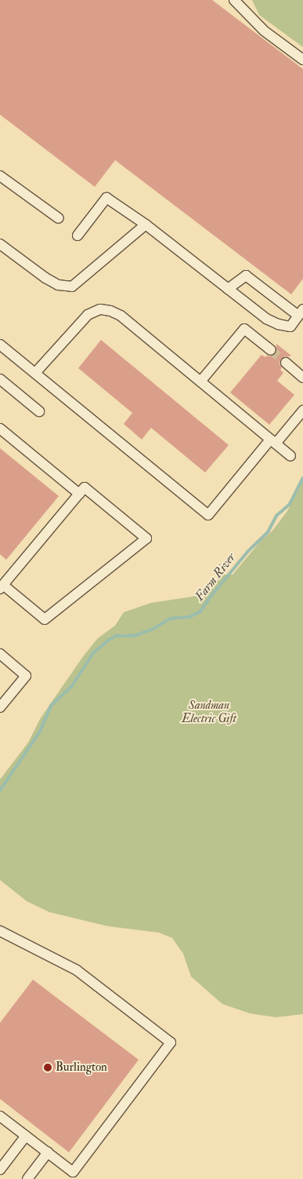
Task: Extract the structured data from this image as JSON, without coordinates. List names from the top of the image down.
{
  "water": ["Farm River"],
  "parks": ["Sandman Electric Gift"],
  "places": ["Burlington"]
}
